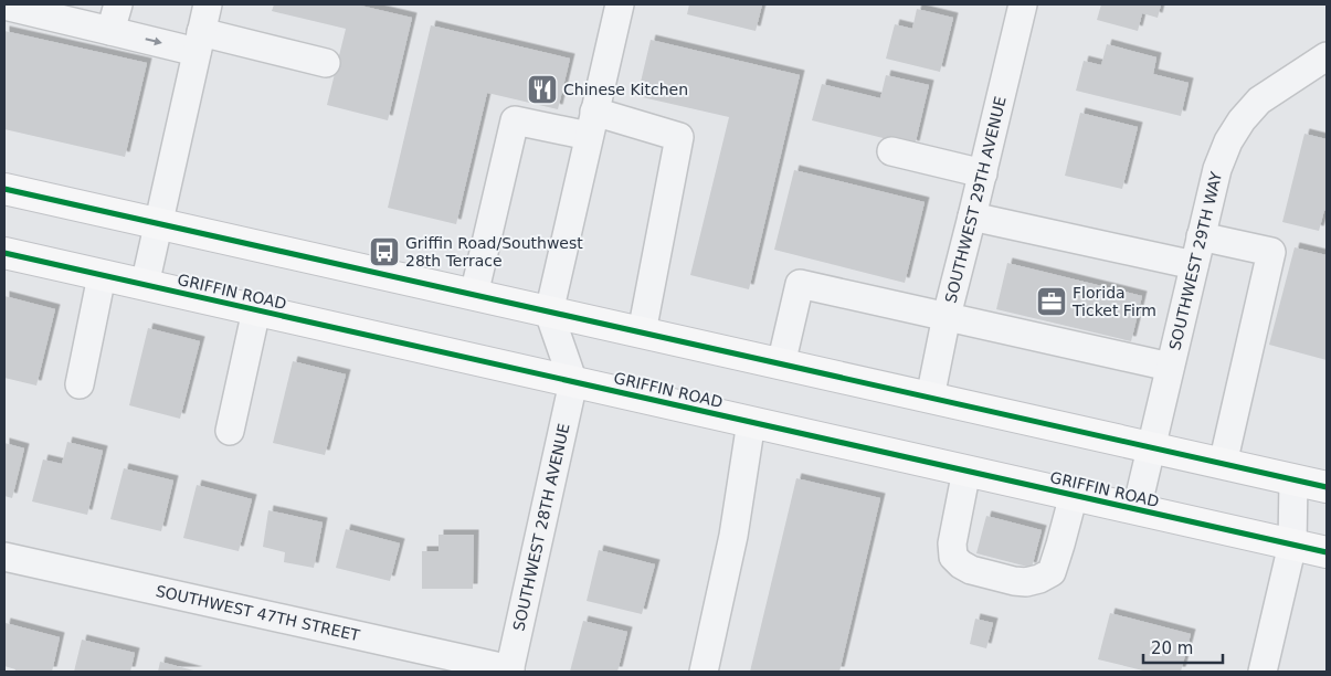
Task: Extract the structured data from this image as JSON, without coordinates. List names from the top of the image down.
{
  "streets": {
    "main road": ["GRIFFIN ROAD"],
    "street": [
      "SOUTHWEST 29TH AVENUE",
      "SOUTHWEST 29TH WAY",
      "SOUTHWEST 28TH AVENUE",
      "SOUTHWEST 47TH STREET"
    ]
  },
  "crossings": [
    ["SOUTHWEST 29TH WAY", "GRIFFIN ROAD"],
    ["GRIFFIN ROAD", "SOUTHWEST 28TH AVENUE"],
    ["SOUTHWEST 28TH AVENUE", "SOUTHWEST 47TH STREET"]
  ],
  "places": {
    "restaurant": ["Chinese Kitchen"],
    "bus stop": ["Griffin Road/Southwest 28th Terrace"],
    "office": ["Florida Ticket Firm"]
  },
  "scale_bar": "20 m"
}
